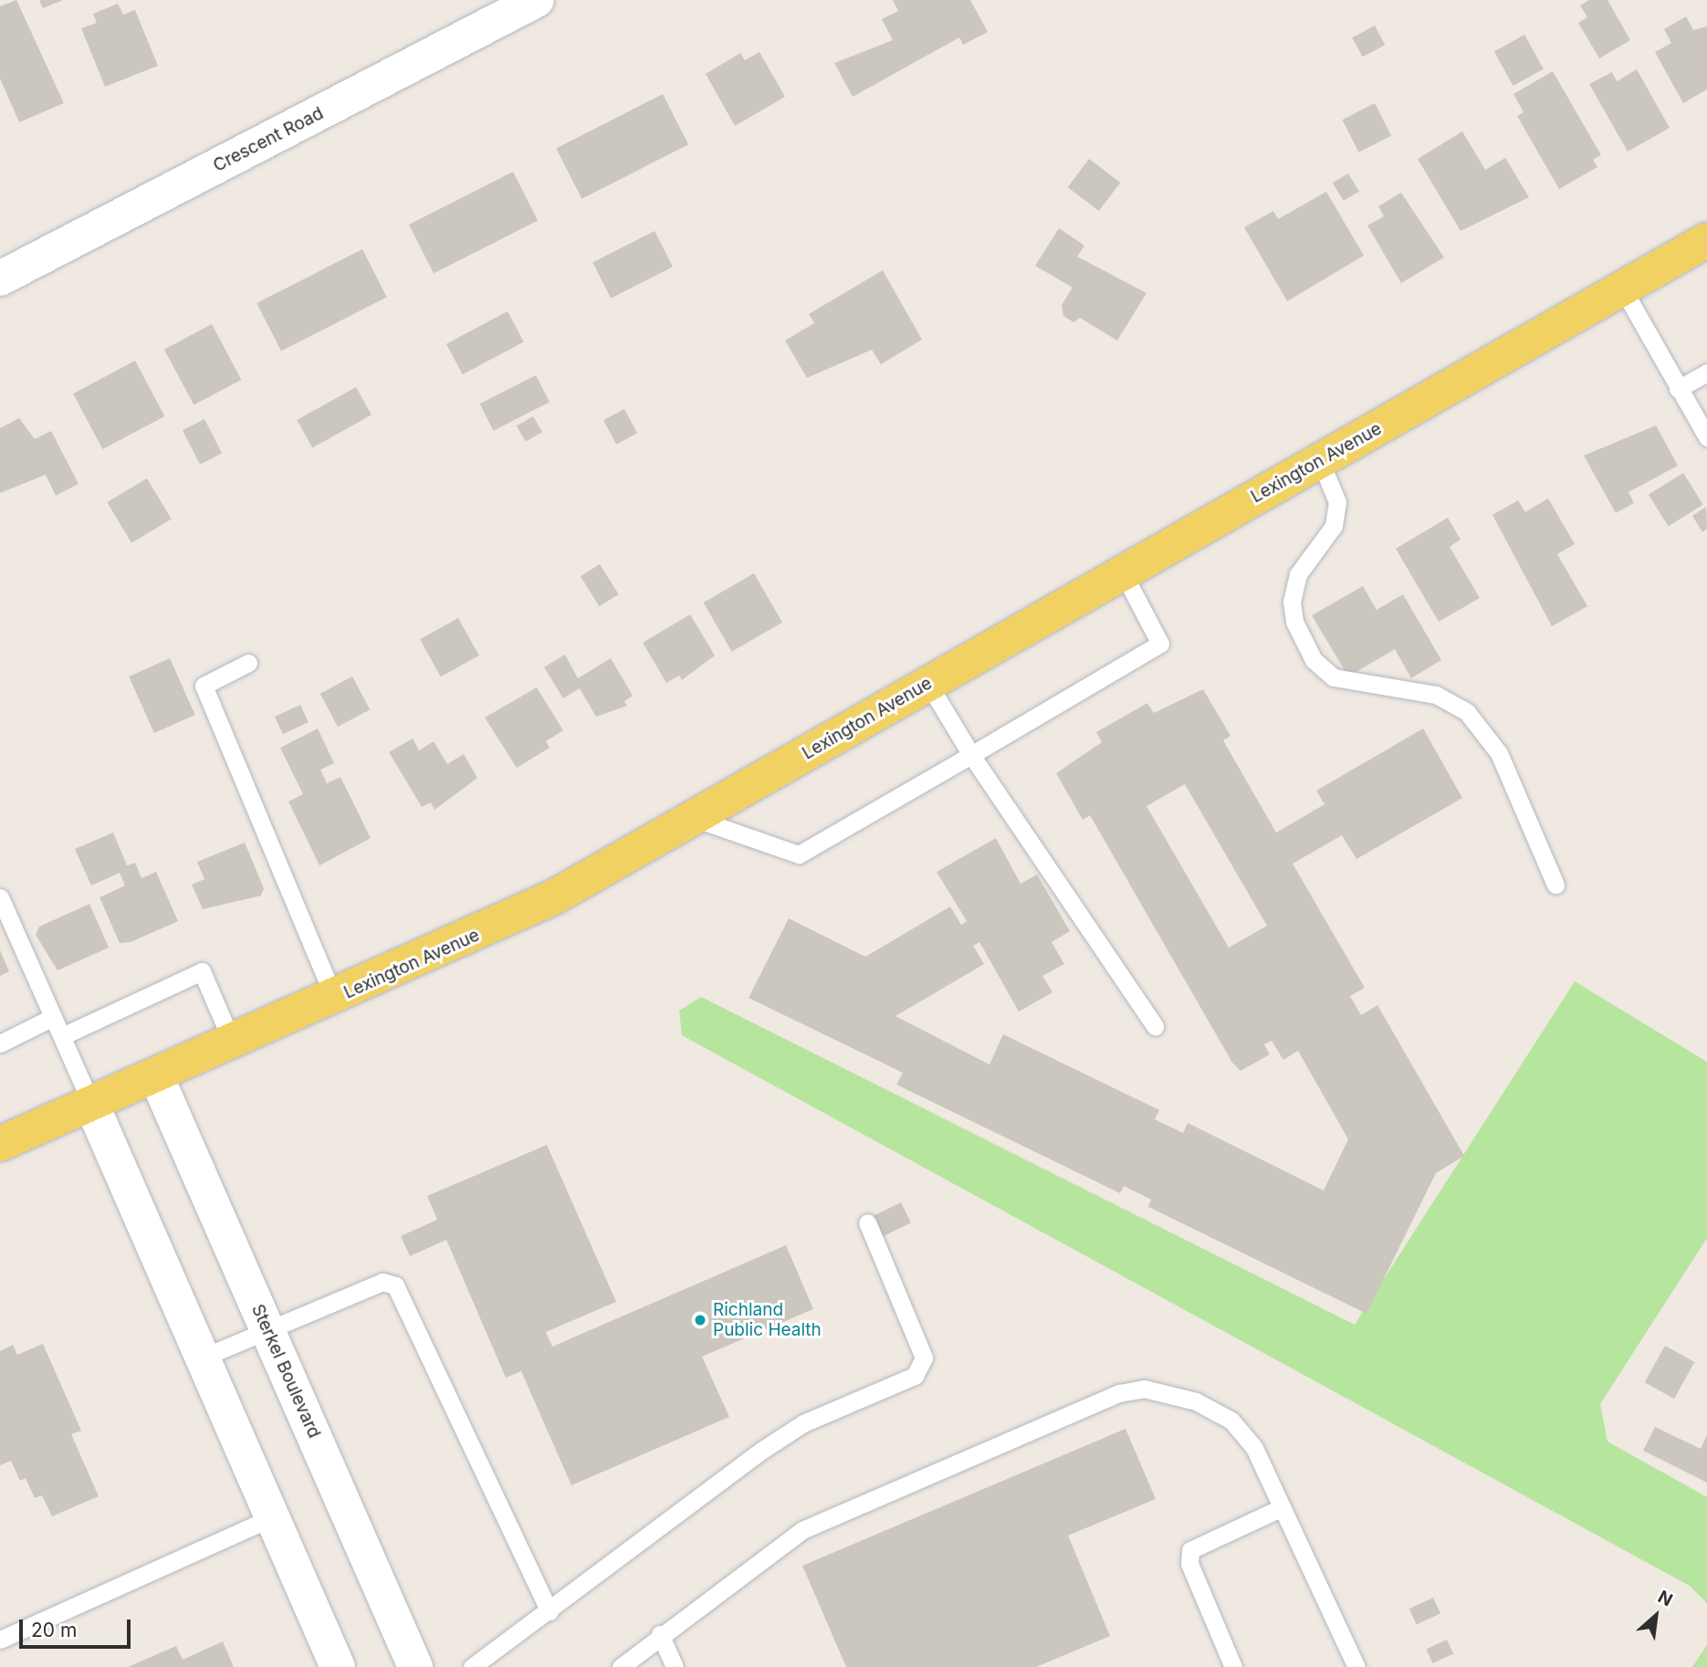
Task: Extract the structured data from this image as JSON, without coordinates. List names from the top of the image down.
{
  "streets": {
    "main road": ["Lexington Avenue"],
    "street": ["Crescent Road", "Sterkel Boulevard"]
  },
  "crossings": [
    ["Lexington Avenue", "Sterkel Boulevard"]
  ],
  "places": ["Richland Public Health"],
  "scale_bar": "20 m",
  "north": "top right"
}
